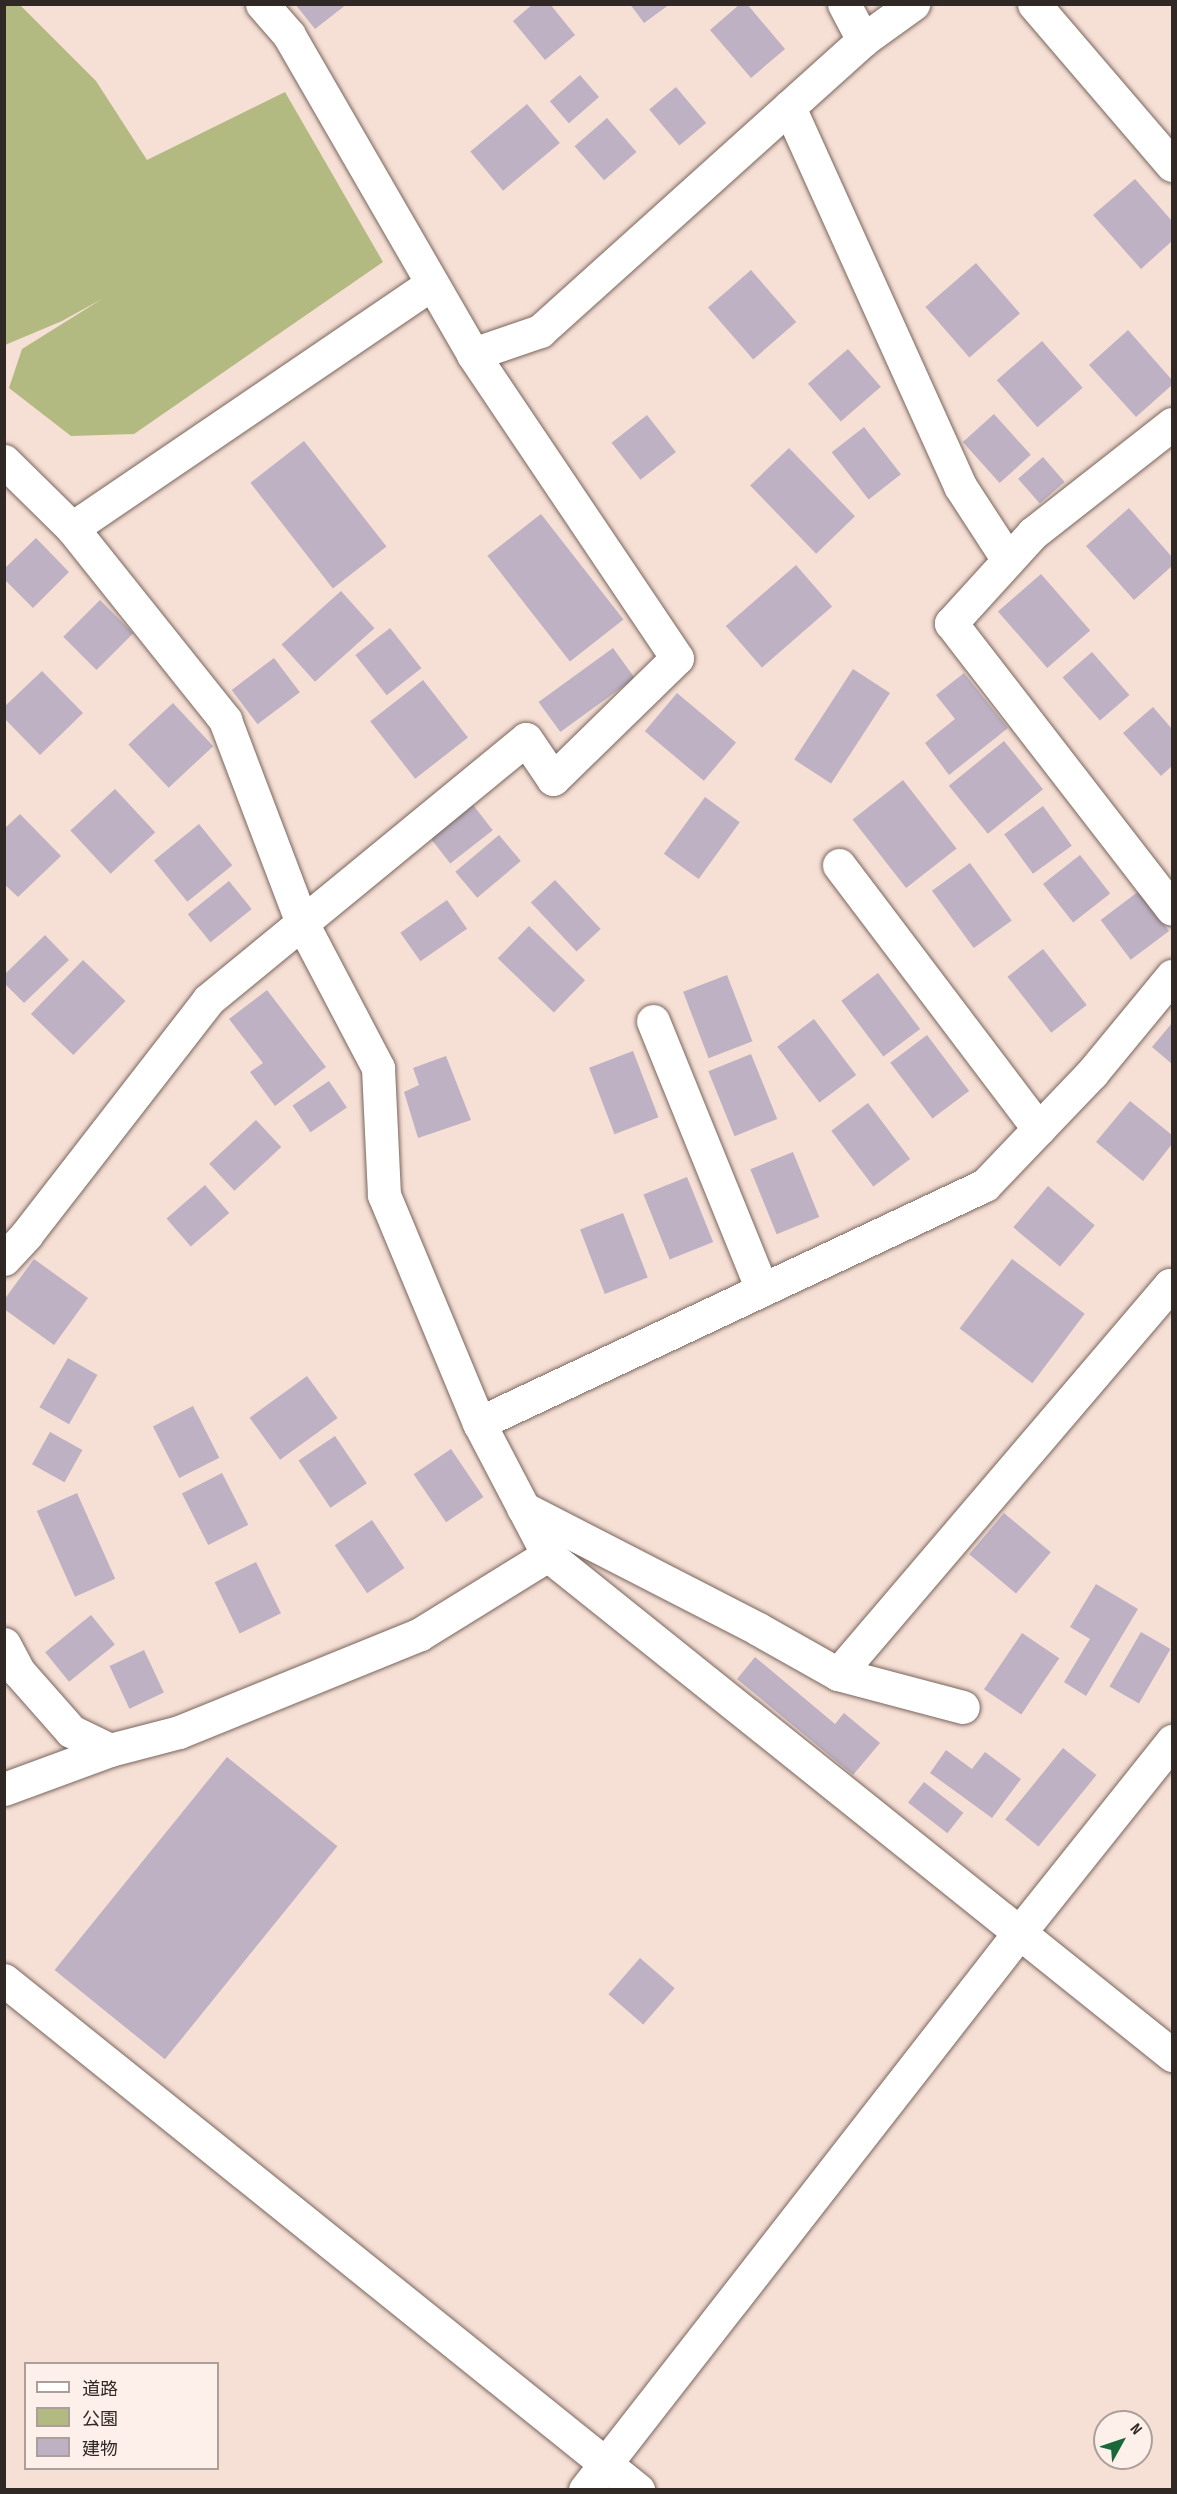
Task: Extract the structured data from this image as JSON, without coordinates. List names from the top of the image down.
{
  "legend": ["道路", "公園", "建物"],
  "north": "top right"
}
